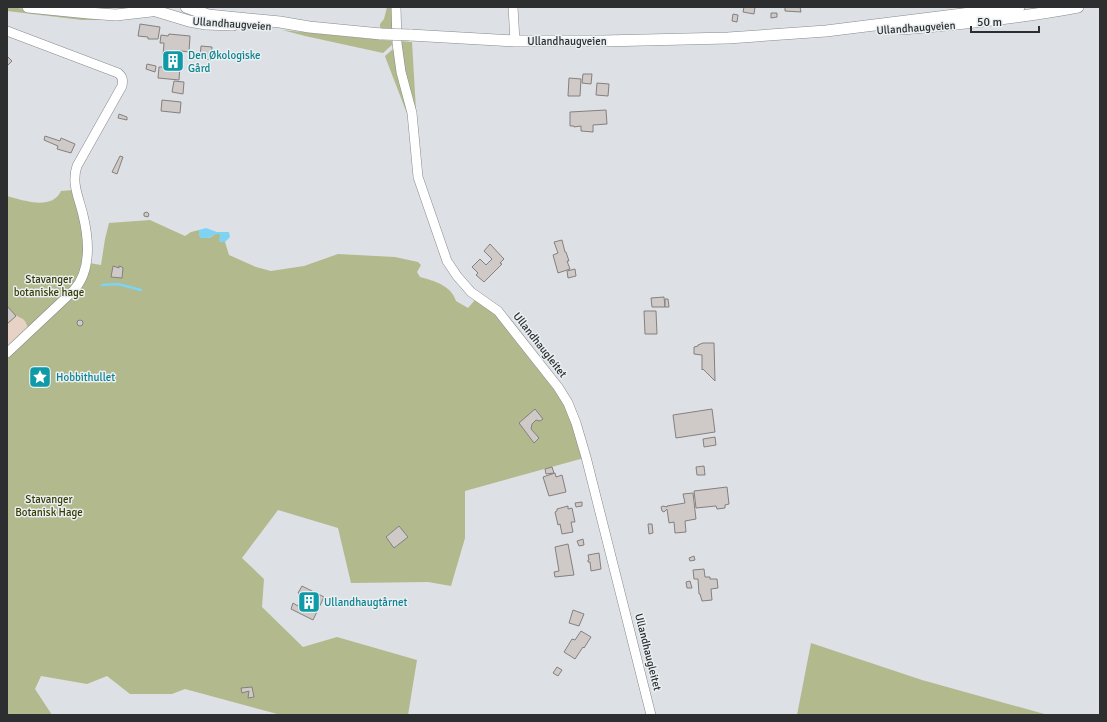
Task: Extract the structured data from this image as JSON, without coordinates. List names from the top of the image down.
{
  "streets": {
    "main road": ["Ullandhaugveien"],
    "street": ["Ullandhaugleitet"]
  },
  "parks": ["Stavanger botaniske hage", "Stavanger Botanisk Hage"],
  "places": {
    "building": ["Den Økologiske Gård", "Ullandhaugtårnet"],
    "place": ["Hobbithullet"]
  },
  "scale_bar": "50 m"
}
